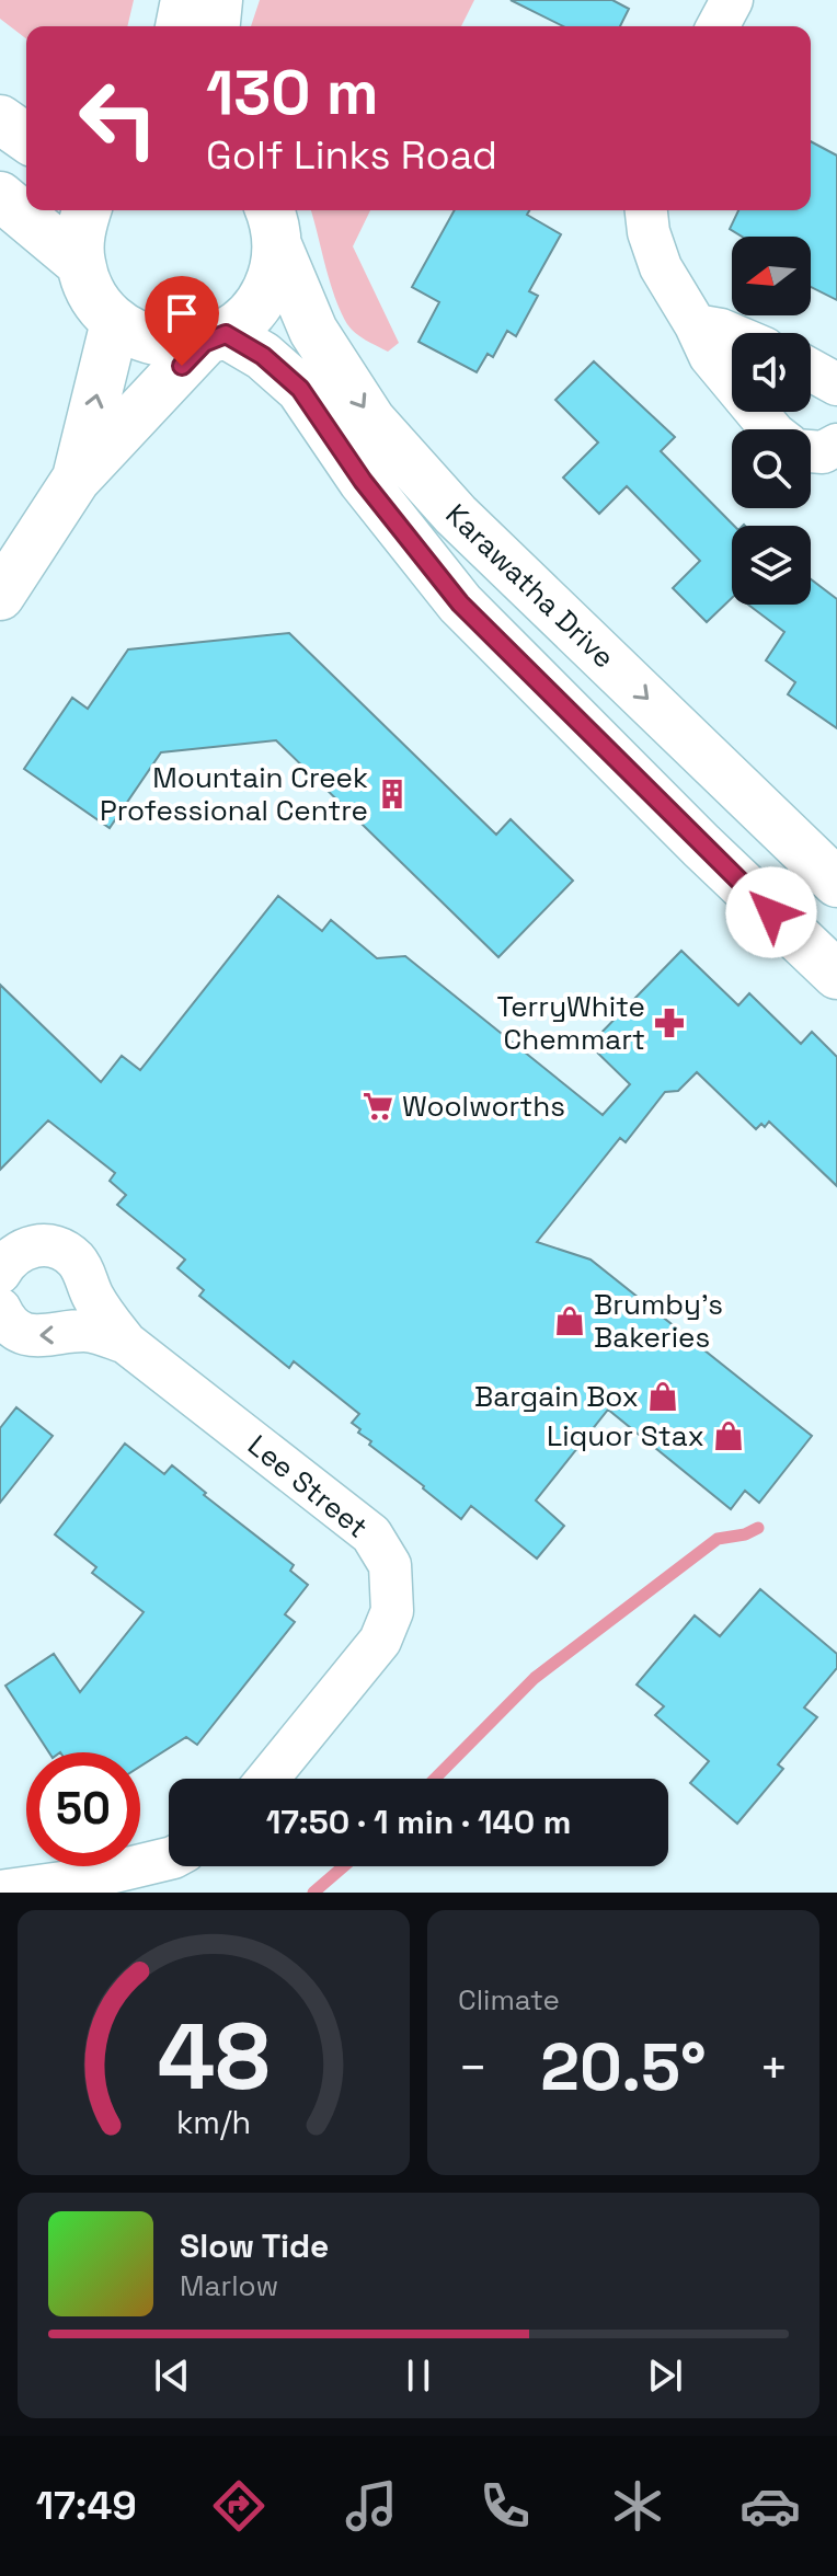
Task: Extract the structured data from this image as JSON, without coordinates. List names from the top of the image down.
{
  "streets": {
    "main road": ["Karawatha Drive"],
    "street": ["Lee Street"]
  },
  "places": {
    "building": ["Mountain Creek Professional Centre"],
    "pharmacy": ["TerryWhite Chemmart"],
    "supermarket": ["Woolworths"],
    "shop": ["Brumby's Bakeries", "Bargain Box", "Liquor Stax"]
  },
  "north": "left",
  "page": {
    "turn": ["130 m", "Golf Links Road"],
    "limit": "50",
    "trip": "17:50 · 1 min · 140 m",
    "tile": "Climate",
    "heat": ["−", "20.5°", "+"],
    "song": ["Slow Tide", "Marlow"],
    "tabs": "17:49",
    "gauge": ["48", "km/h"]
  }
}
